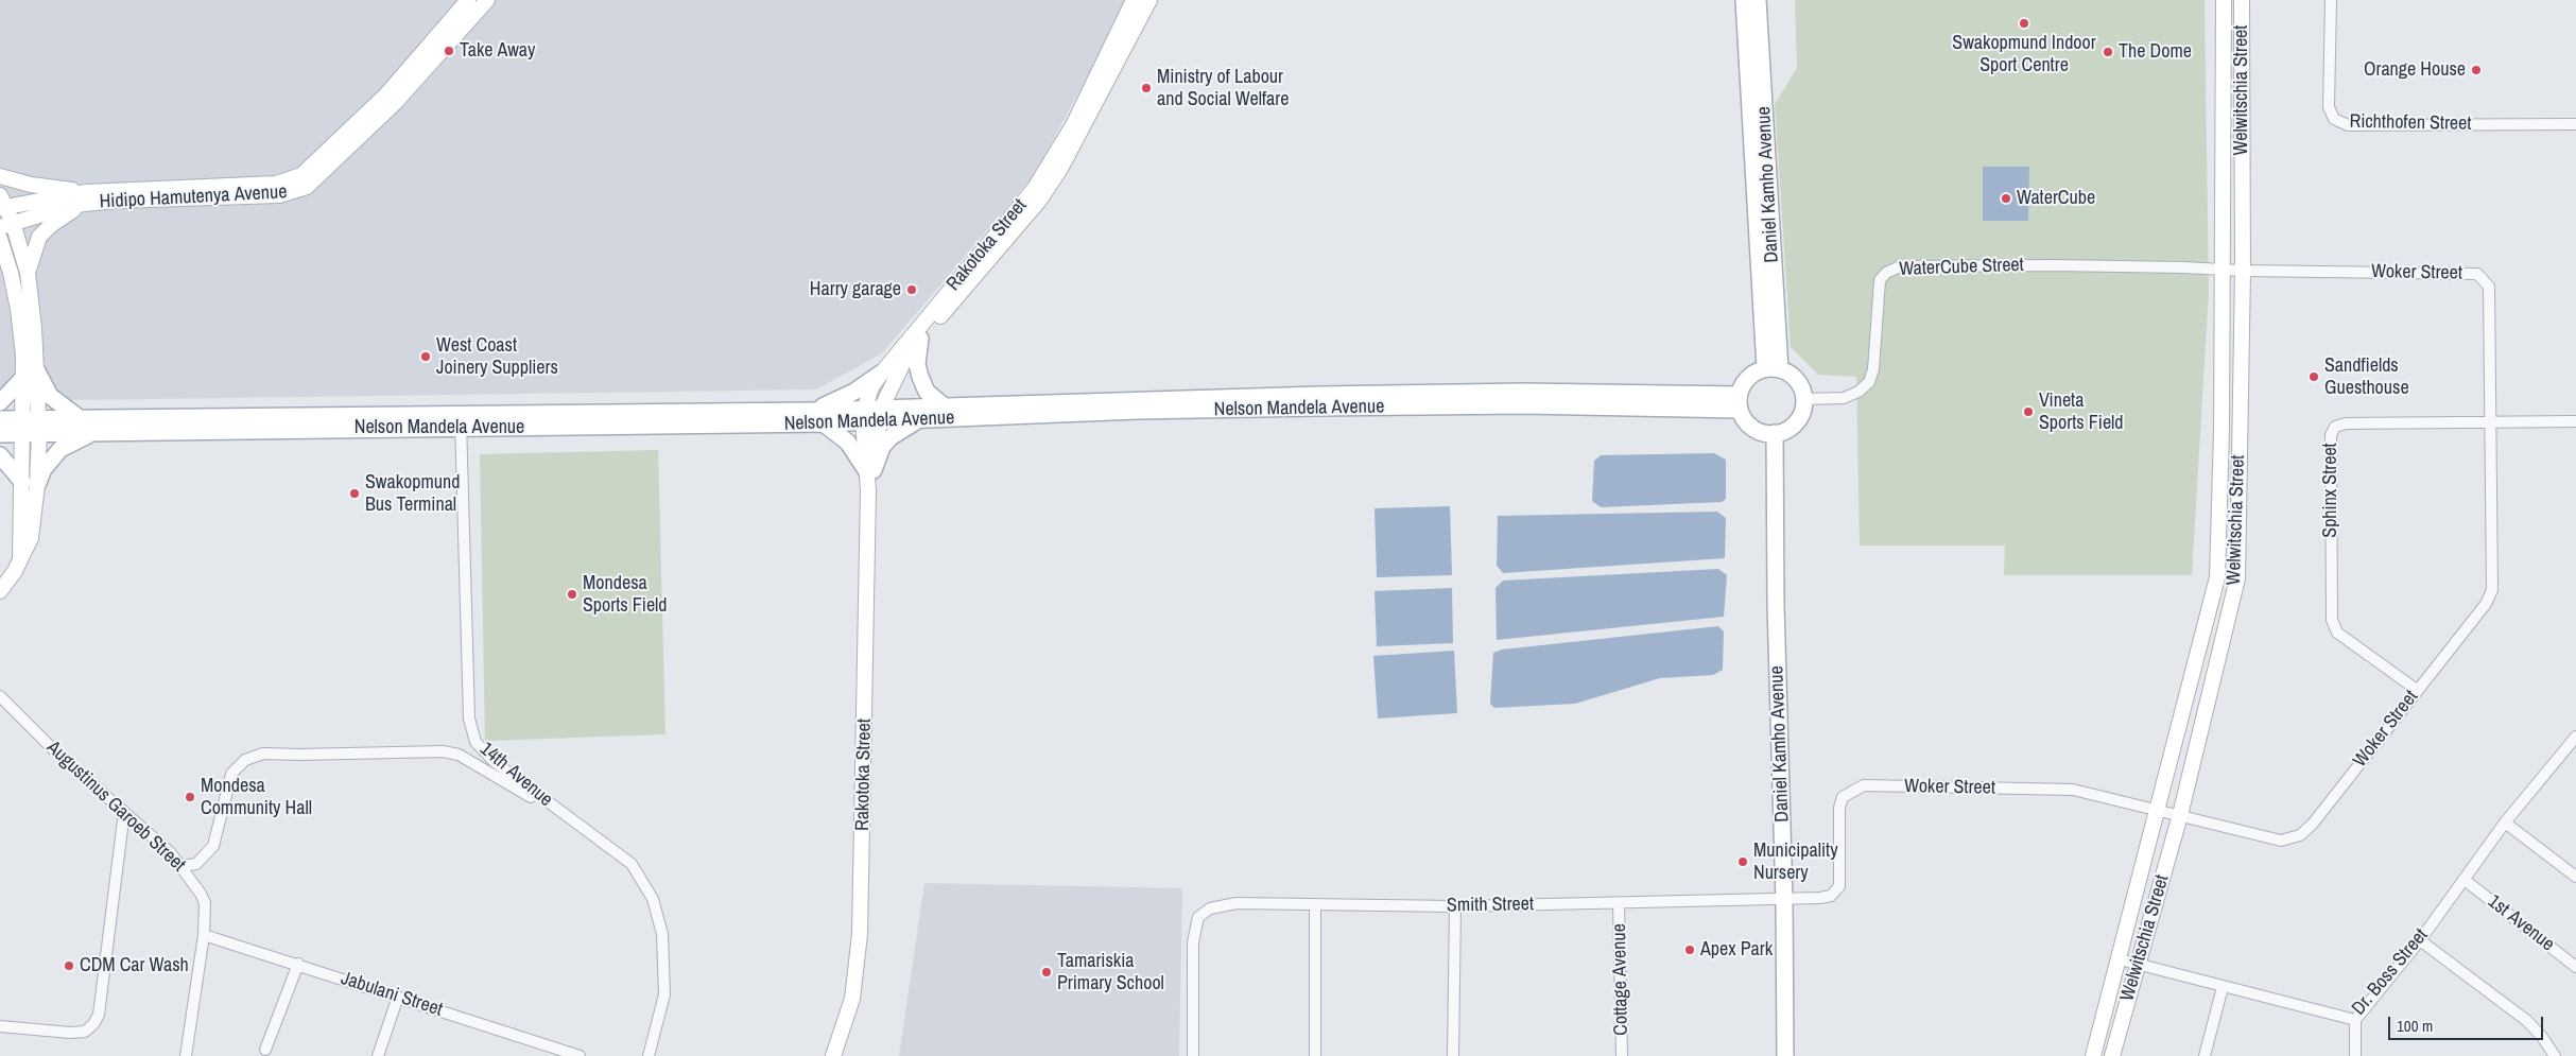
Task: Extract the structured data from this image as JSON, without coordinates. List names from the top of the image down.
{
  "streets": {
    "main road": ["Daniel Kamho Avenue", "Nelson Mandela Avenue"],
    "street": [
      "Welwitschia Street",
      "Richthofen Street",
      "Hidipo Hamutenya Avenue",
      "Rakotoka Street",
      "WaterCube Street",
      "Woker Street",
      "Sphinx Street",
      "14th Avenue",
      "Augustinus Garoeb Street",
      "Smith Street",
      "1st Avenue",
      "Dr. Boss Street",
      "Cottage Avenue",
      "Jabulani Street"
    ]
  },
  "crossings": [
    ["Welwitschia Street", "WaterCube Street"],
    ["Welwitschia Street", "Woker Street"],
    ["Welwitschia Street", "Dr. Boss Street"],
    ["Daniel Kamho Avenue", "WaterCube Street"],
    ["Daniel Kamho Avenue", "Woker Street"],
    ["Daniel Kamho Avenue", "Nelson Mandela Avenue"],
    ["Daniel Kamho Avenue", "Smith Street"],
    ["Rakotoka Street", "Nelson Mandela Avenue"],
    ["WaterCube Street", "Woker Street"],
    ["WaterCube Street", "Nelson Mandela Avenue"],
    ["Woker Street", "Sphinx Street"],
    ["Woker Street", "Smith Street"],
    ["Nelson Mandela Avenue", "14th Avenue"],
    ["Augustinus Garoeb Street", "Jabulani Street"],
    ["Smith Street", "Cottage Avenue"],
    ["1st Avenue", "Dr. Boss Street"]
  ],
  "places": [
    "Swakopmund Indoor Sport Centre",
    "Take Away",
    "The Dome",
    "Orange House",
    "Ministry of Labour and Social Welfare",
    "WaterCube",
    "Harry garage",
    "West Coast Joinery Suppliers",
    "Sandfields Guesthouse",
    "Vineta Sports Field",
    "Swakopmund Bus Terminal",
    "Mondesa Sports Field",
    "Mondesa Community Hall",
    "Municipality Nursery",
    "Apex Park",
    "CDM Car Wash",
    "Tamariskia Primary School"
  ],
  "scale_bar": "100 m"
}
